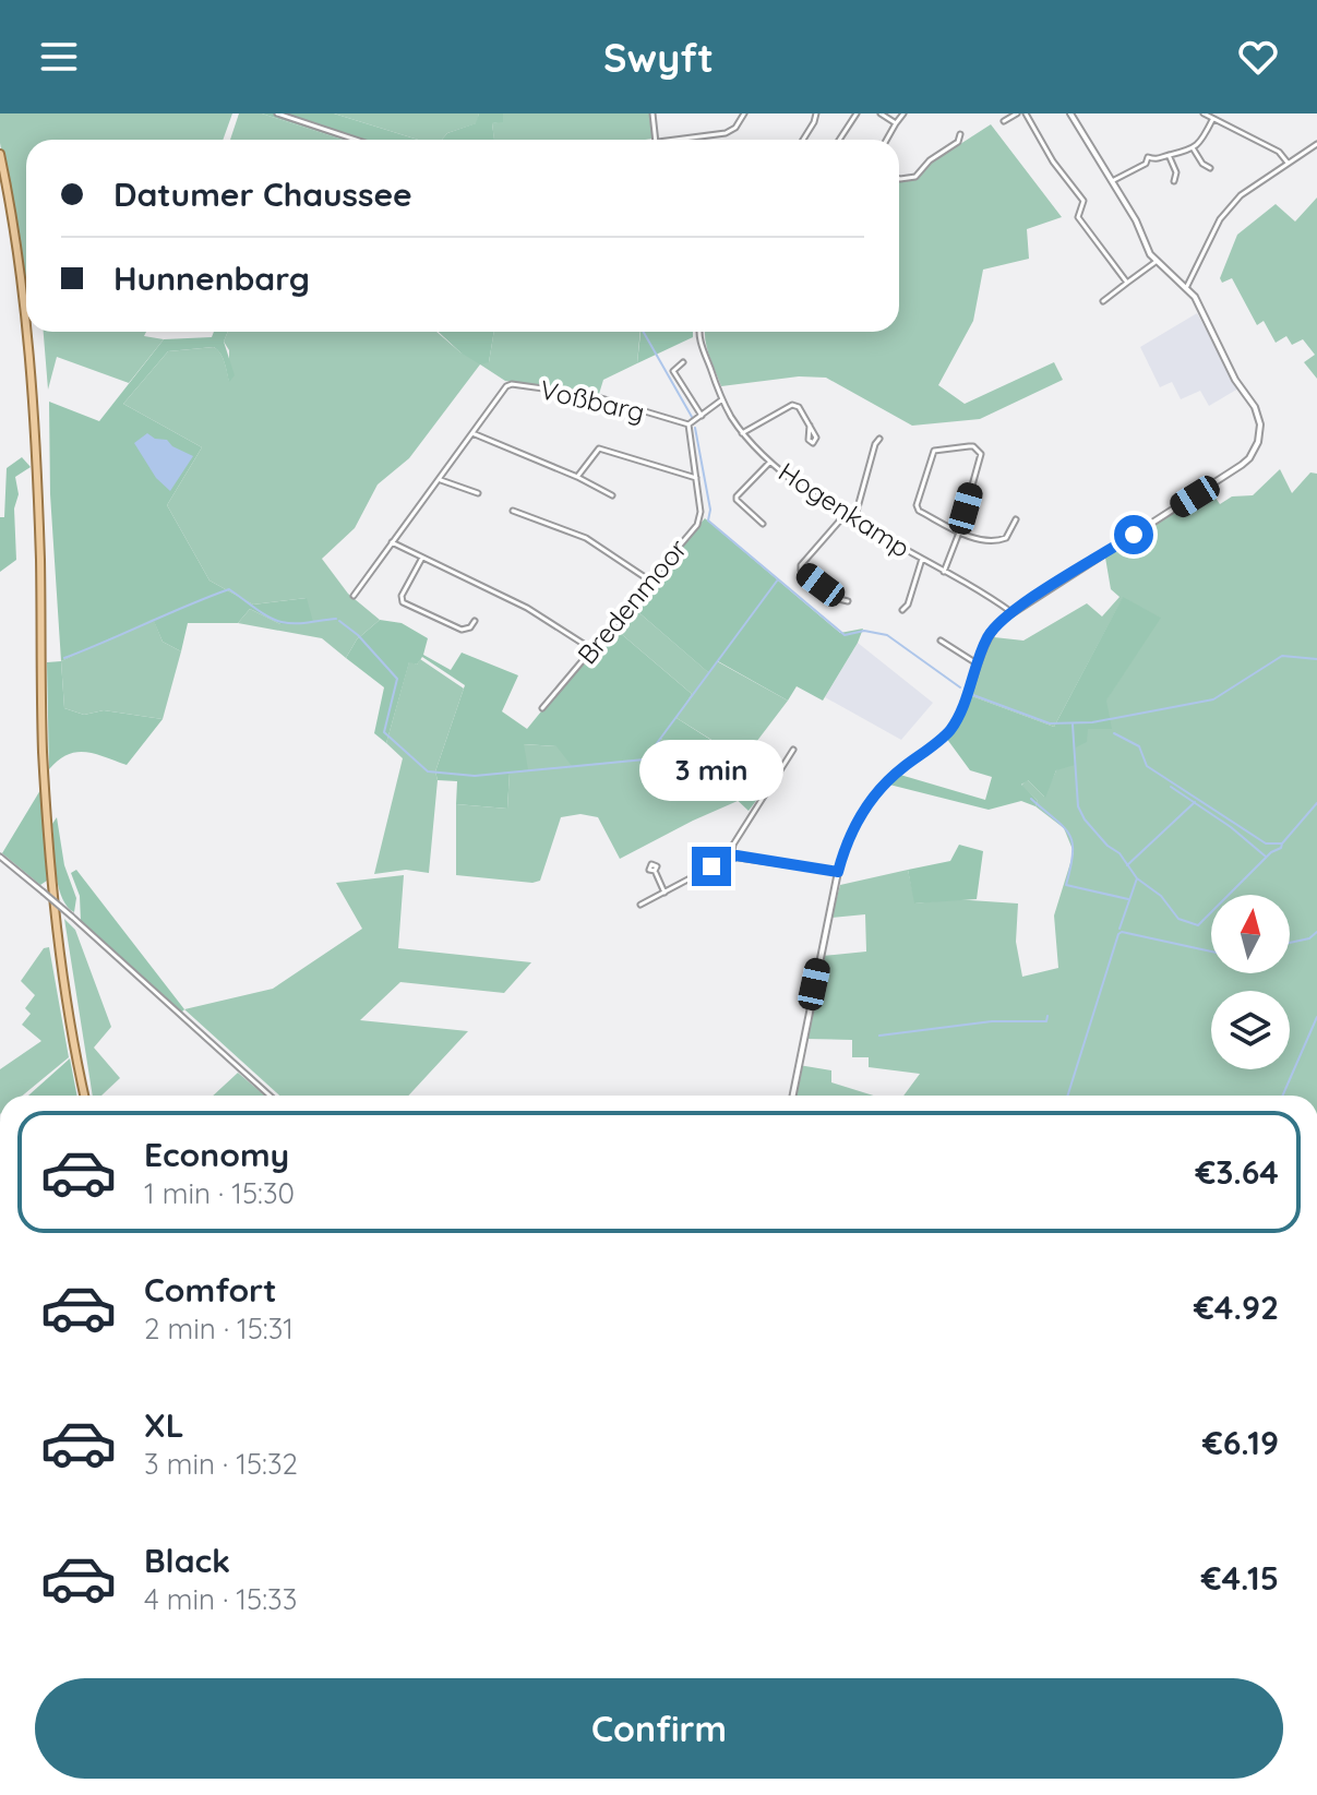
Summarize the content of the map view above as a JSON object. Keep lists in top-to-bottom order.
{
  "streets": {
    "street": ["Voßbarg", "Hogenkamp", "Bredenmoor"]
  },
  "crossings": [
    ["Voßbarg", "Bredenmoor"]
  ],
  "north": "top",
  "page": {
    "header": "Swyft",
    "banner": ["Datumer Chaussee", "Hunnenbarg"],
    "bubble": "3 min",
    "list": [
      {
        "name": "Economy",
        "note": "1 min · 15:30",
        "value": "€3.64"
      },
      {
        "name": "Comfort",
        "note": "2 min · 15:31",
        "value": "€4.92"
      },
      {
        "name": "XL",
        "note": "3 min · 15:32",
        "value": "€6.19"
      },
      {
        "name": "Black",
        "note": "4 min · 15:33",
        "value": "€4.15"
      }
    ],
    "buttons": "Confirm"
  }
}
